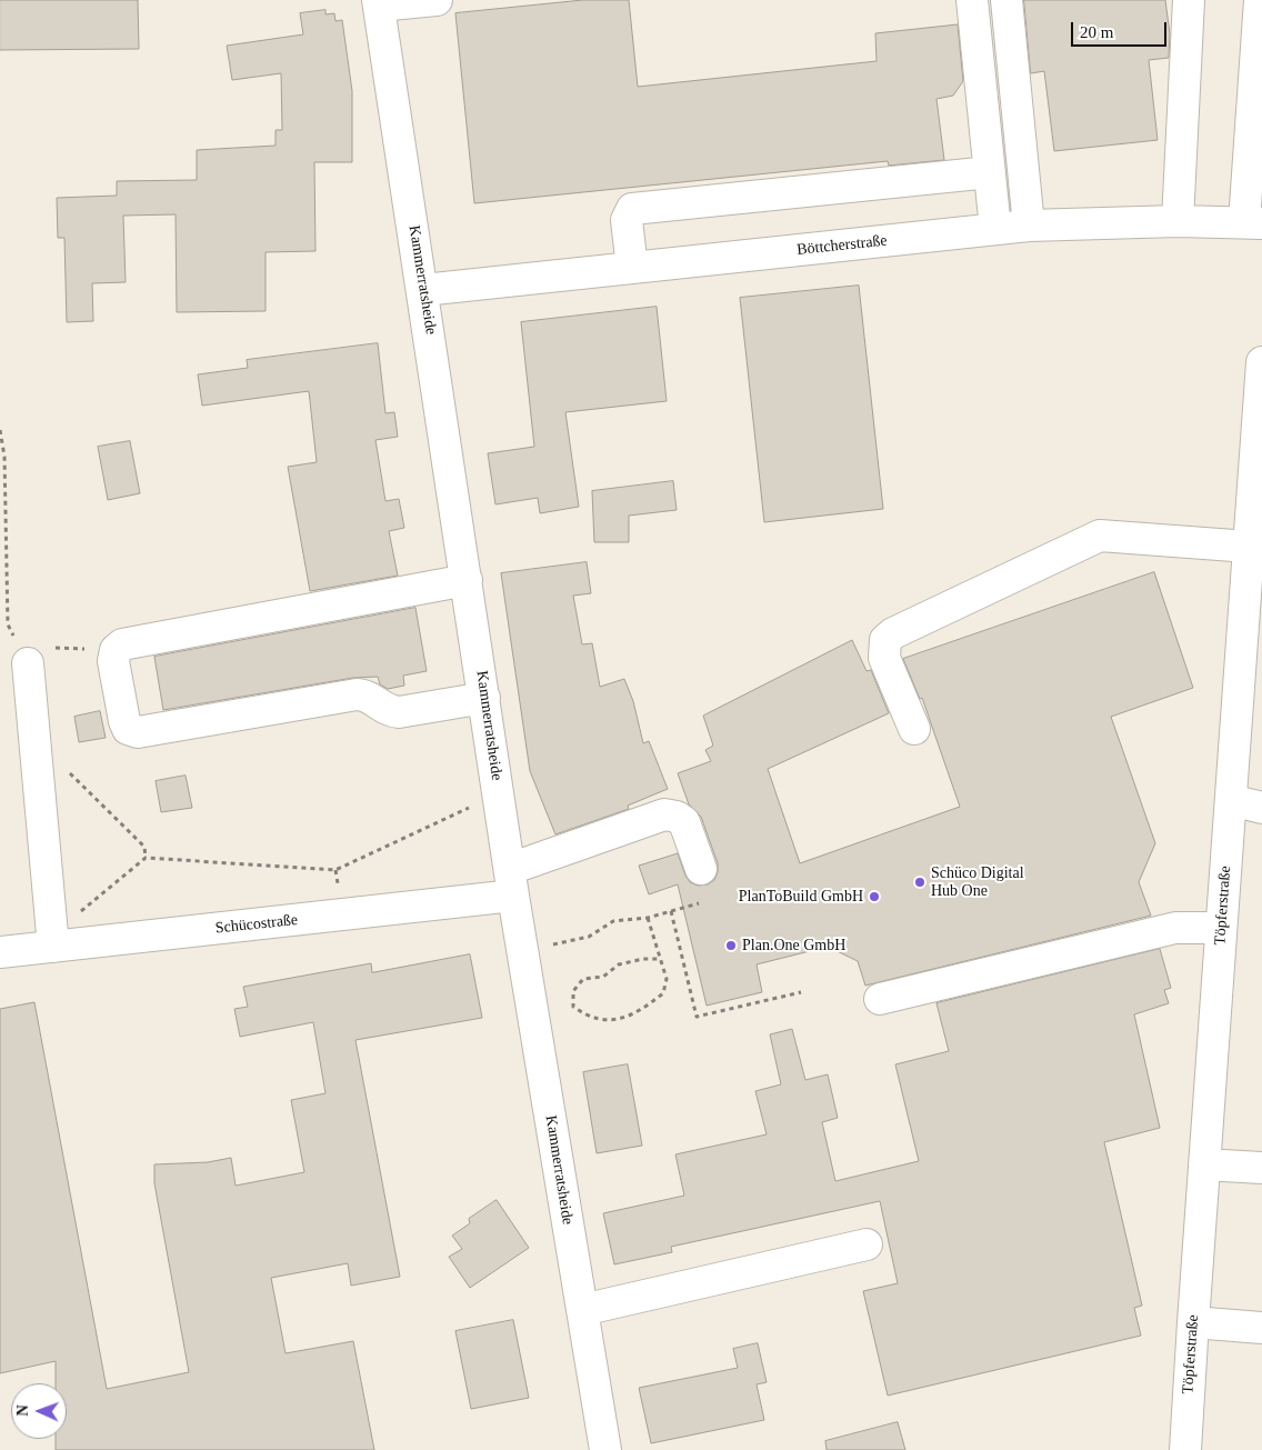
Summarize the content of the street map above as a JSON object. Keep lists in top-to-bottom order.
{
  "streets": {
    "street": [
      "Böttcherstraße",
      "Kammerratsheide",
      "Töpferstraße",
      "Schücostraße"
    ]
  },
  "crossings": [
    ["Böttcherstraße", "Kammerratsheide"],
    ["Kammerratsheide", "Schücostraße"]
  ],
  "places": ["Schüco Digital Hub One", "PlanToBuild GmbH", "Plan.One GmbH"],
  "scale_bar": "20 m",
  "north": "left"
}
